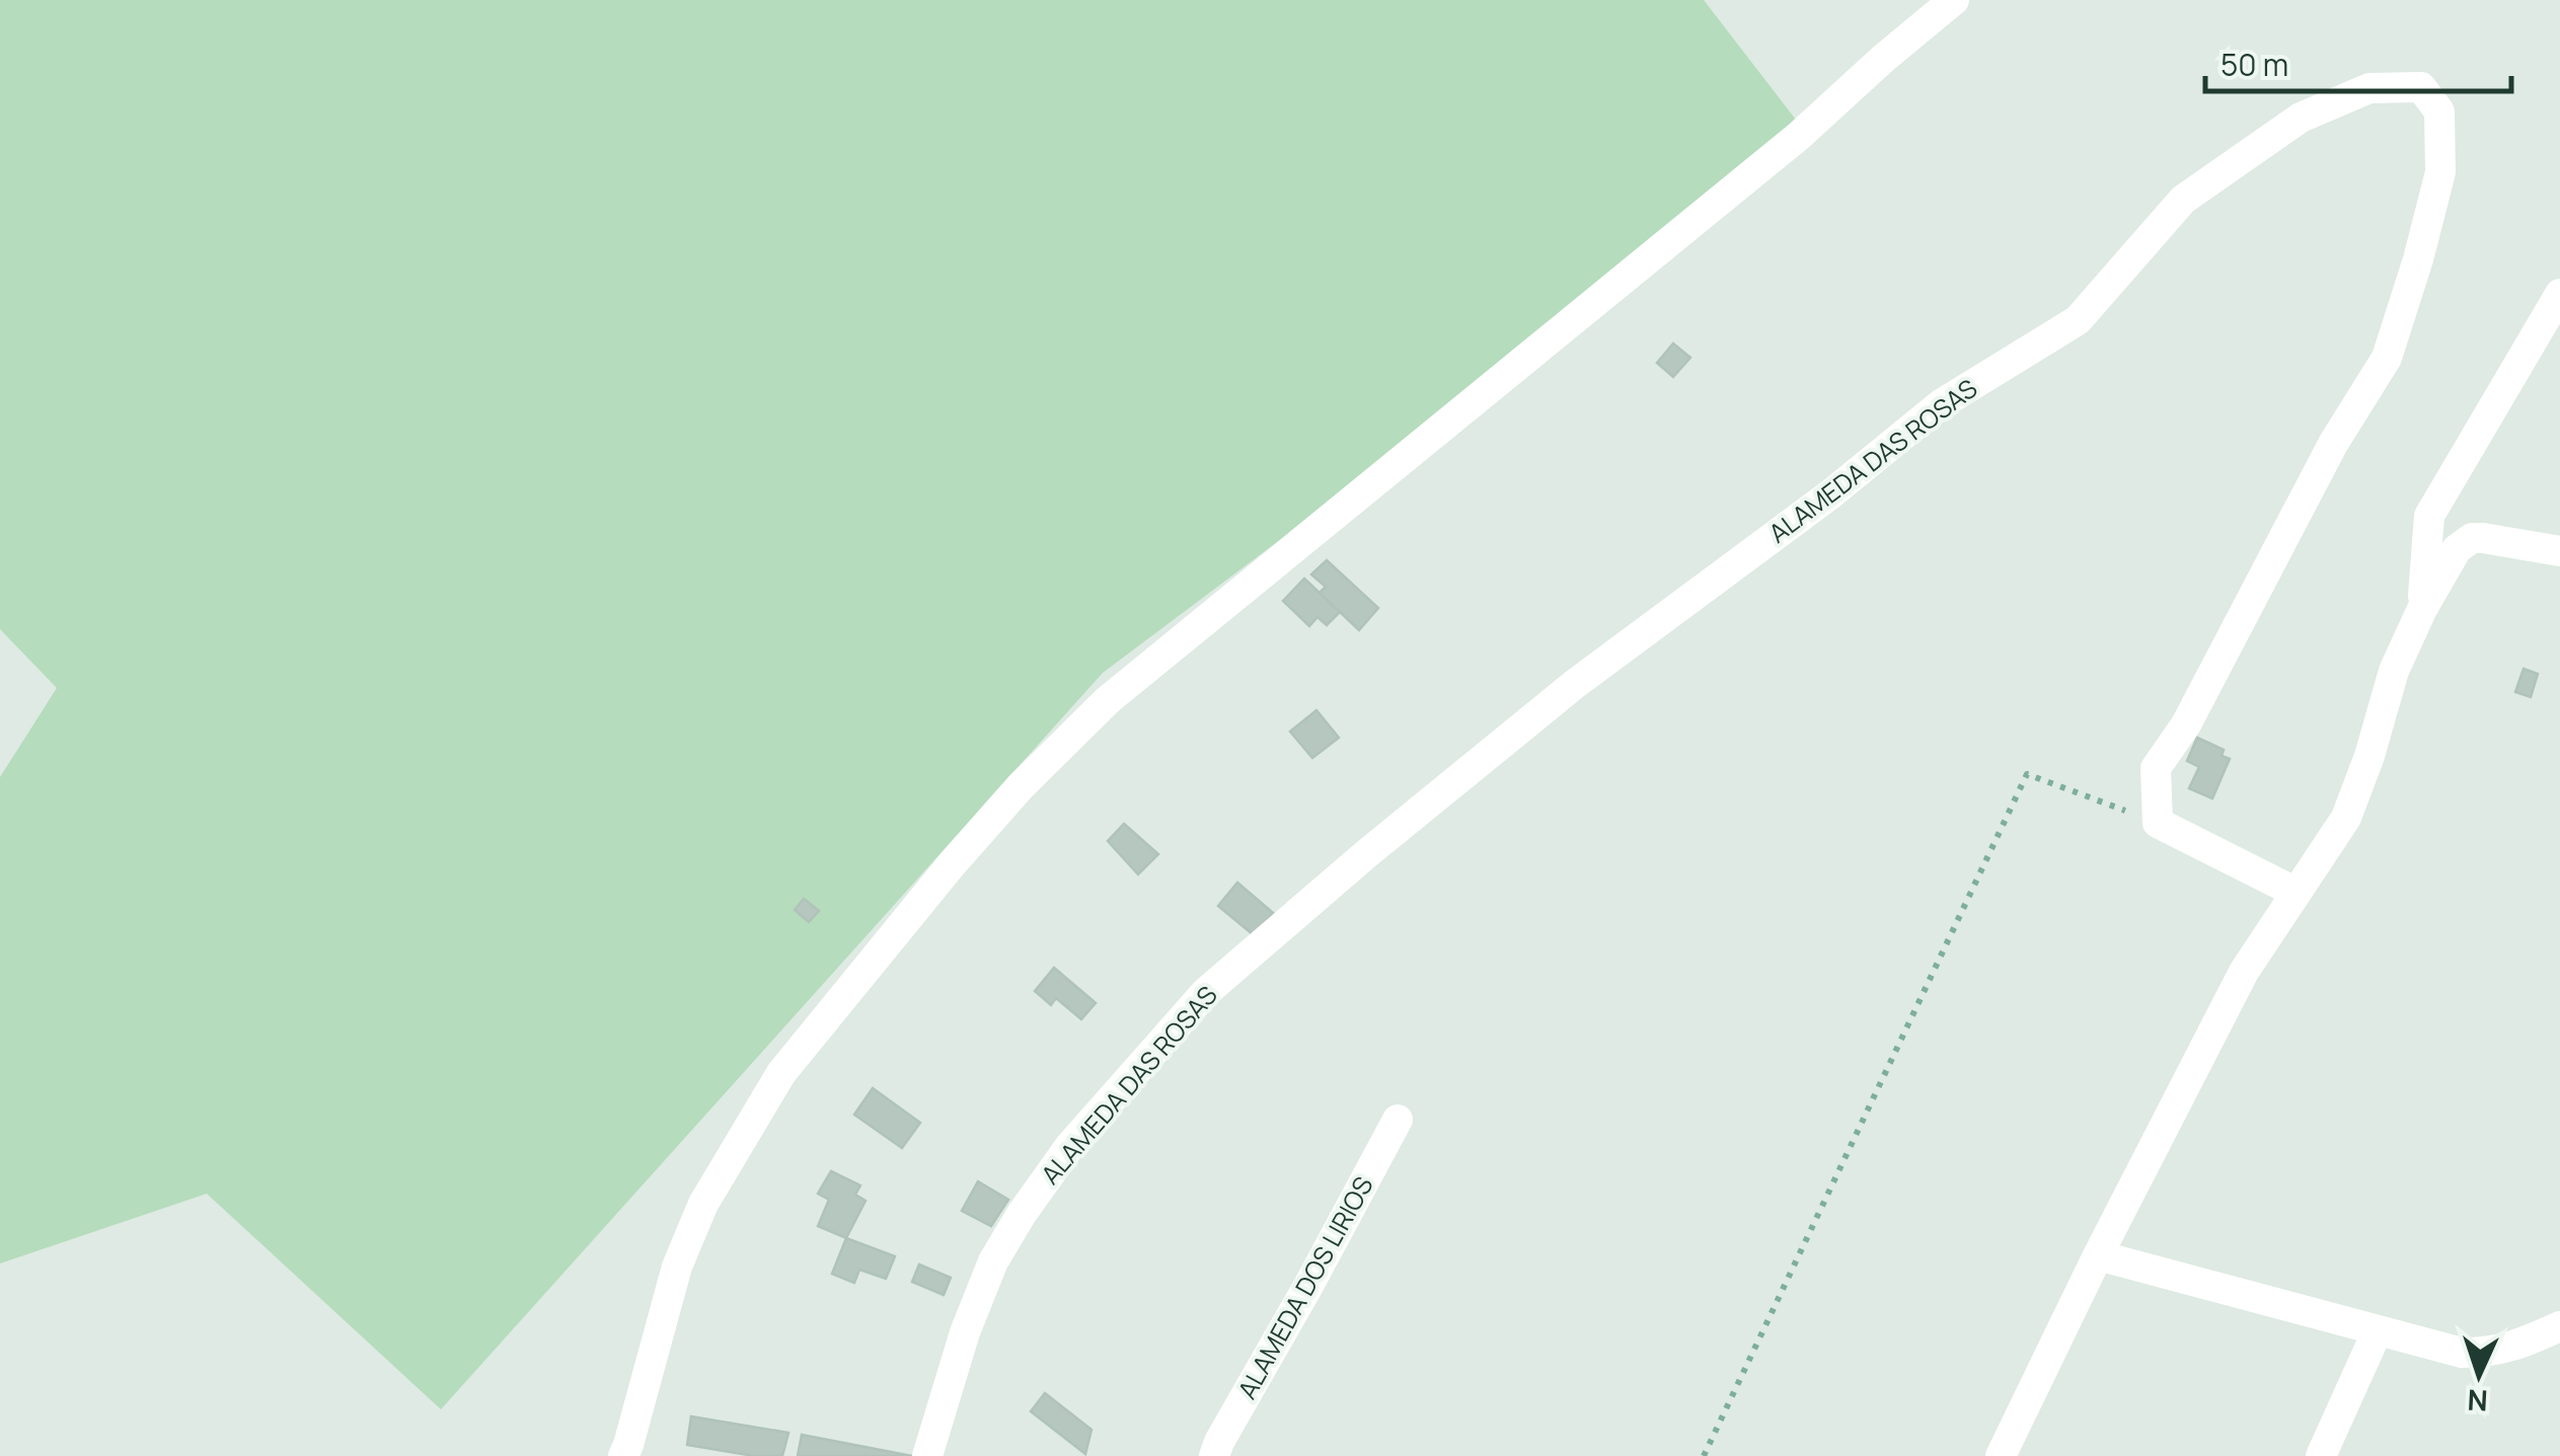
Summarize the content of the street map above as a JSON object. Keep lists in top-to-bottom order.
{
  "streets": {
    "street": ["ALAMEDA DAS ROSAS", "ALAMEDA DOS LIRIOS"]
  },
  "scale_bar": "50 m",
  "north": "bottom"
}
